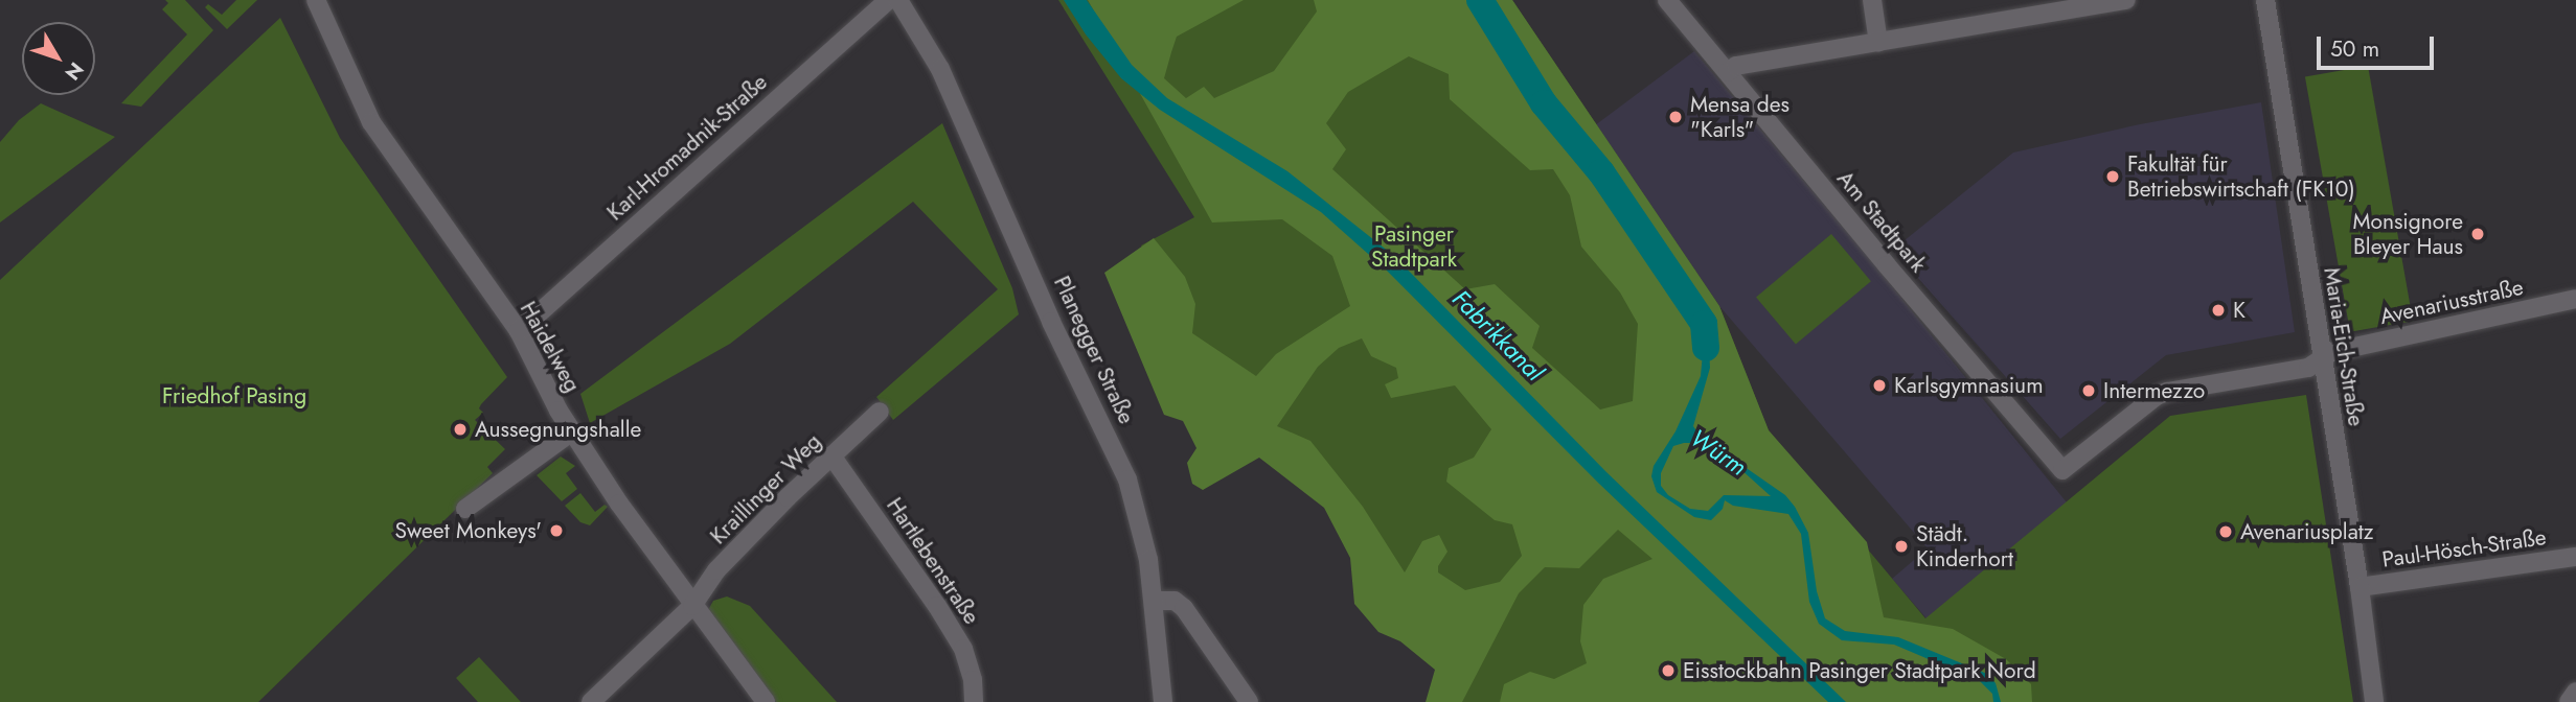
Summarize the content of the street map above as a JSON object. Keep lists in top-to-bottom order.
{
  "streets": {
    "street": [
      "Karl-Hromadnik-Straße",
      "Am Stadtpark",
      "Avenariusstraße",
      "Haidelweg",
      "Maria-Eich-Straße",
      "Planegger Straße",
      "Kraillinger Weg",
      "Paul-Hösch-Straße",
      "Hartlebenstraße"
    ]
  },
  "crossings": [
    ["Karl-Hromadnik-Straße", "Haidelweg"],
    ["Am Stadtpark", "Avenariusstraße"],
    ["Avenariusstraße", "Maria-Eich-Straße"],
    ["Haidelweg", "Kraillinger Weg"],
    ["Maria-Eich-Straße", "Paul-Hösch-Straße"],
    ["Kraillinger Weg", "Hartlebenstraße"]
  ],
  "water": ["Fabrikkanal", "Würm"],
  "parks": ["Pasinger Stadtpark", "Friedhof Pasing"],
  "places": [
    "Mensa des \"Karls\"",
    "Fakultät für Betriebswirtschaft (FK10)",
    "Monsignore Bleyer Haus",
    "K",
    "Karlsgymnasium",
    "Intermezzo",
    "Aussegnungshalle",
    "Sweet Monkeys'",
    "Avenariusplatz",
    "Städt. Kinderhort",
    "Eisstockbahn Pasinger Stadtpark Nord"
  ],
  "scale_bar": "50 m",
  "north": "bottom right"
}
